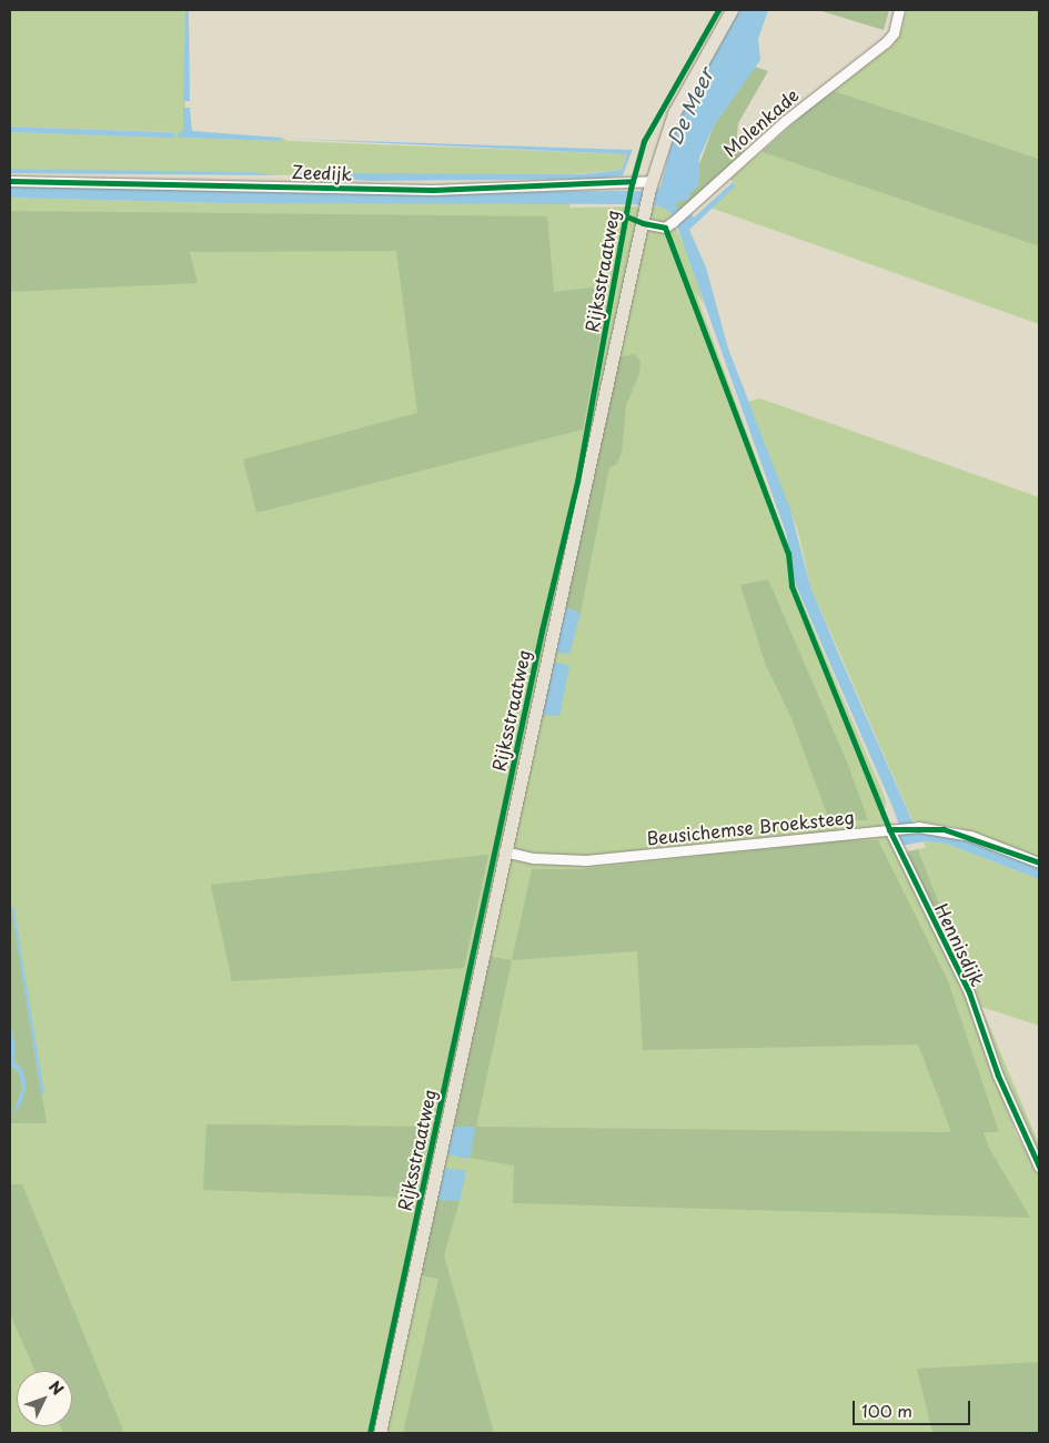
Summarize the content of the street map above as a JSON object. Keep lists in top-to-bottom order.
{
  "streets": {
    "main road": ["Rijksstraatweg"],
    "street": [
      "Molenkade",
      "Zeedijk",
      "Beusichemse Broeksteeg",
      "Hennisdijk"
    ]
  },
  "crossings": [
    ["Molenkade", "Rijksstraatweg"],
    ["Zeedijk", "Rijksstraatweg"],
    ["Rijksstraatweg", "Beusichemse Broeksteeg"],
    ["Beusichemse Broeksteeg", "Hennisdijk"]
  ],
  "water": ["De Meer"],
  "scale_bar": "100 m",
  "north": "top right"
}
